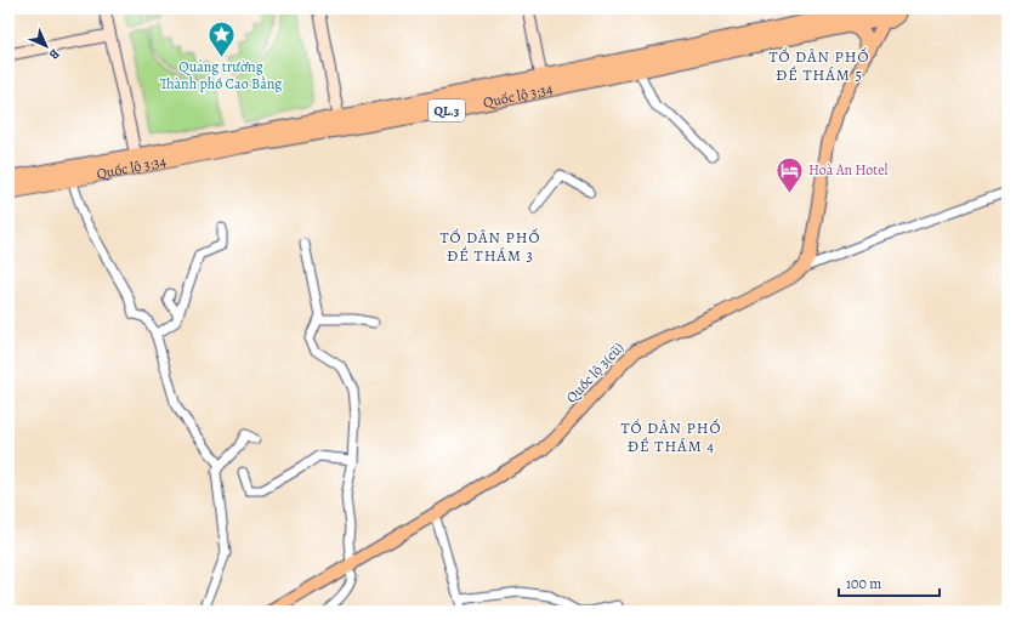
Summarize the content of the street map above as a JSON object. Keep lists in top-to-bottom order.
{
  "streets": {
    "highway": ["Quốc lộ 3;34", "QL.3"],
    "main road": ["Quốc lộ 3(cũ)"]
  },
  "districts": ["TỔ DÂN PHỐ ĐỀ THÁM 5", "TỔ DÂN PHỐ ĐỀ THÁM 3", "TỔ DÂN PHỐ ĐỀ THÁM 4"],
  "places": {
    "place": ["Quảng trường Thành phố Cao Bằng"],
    "hotel": ["Hoà An Hotel"]
  },
  "scale_bar": "100 m",
  "north": "bottom right"
}
